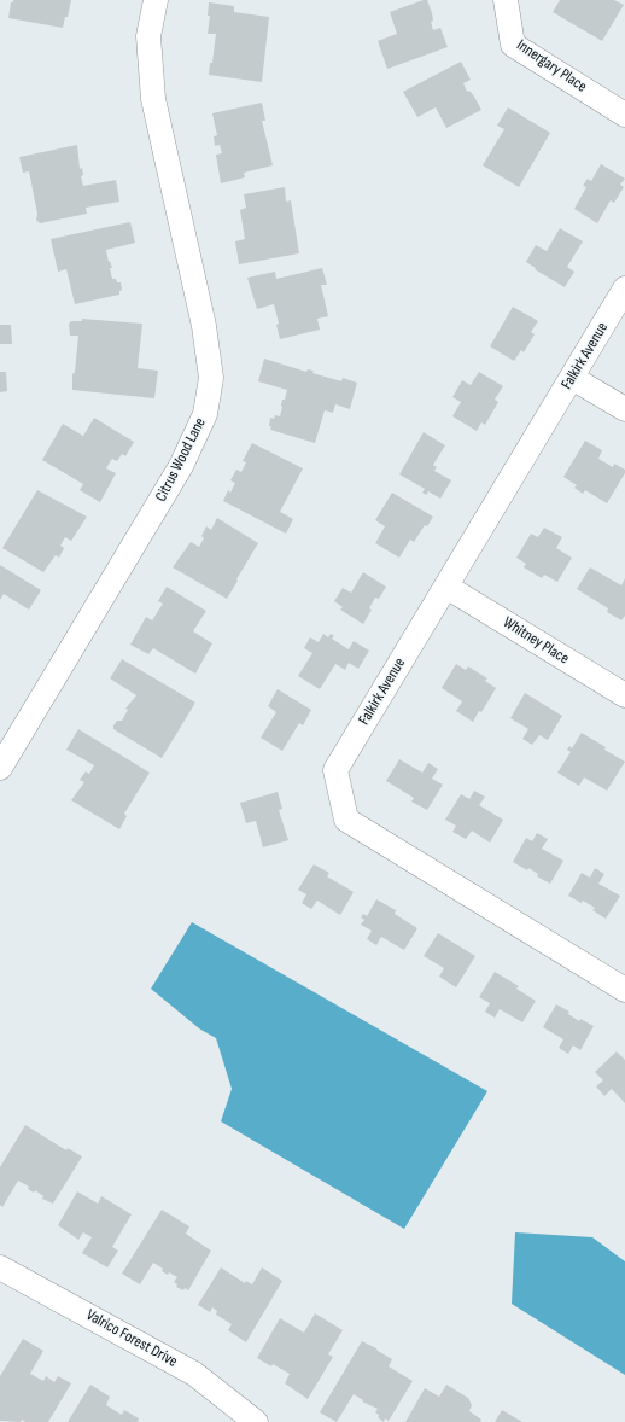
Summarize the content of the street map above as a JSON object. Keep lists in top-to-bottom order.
{
  "streets": {
    "street": [
      "Innergary Place",
      "Falkirk Avenue",
      "Citrus Wood Lane",
      "Whitney Place",
      "Valrico Forest Drive"
    ]
  },
  "crossings": [
    ["Falkirk Avenue", "Whitney Place"]
  ]
}
